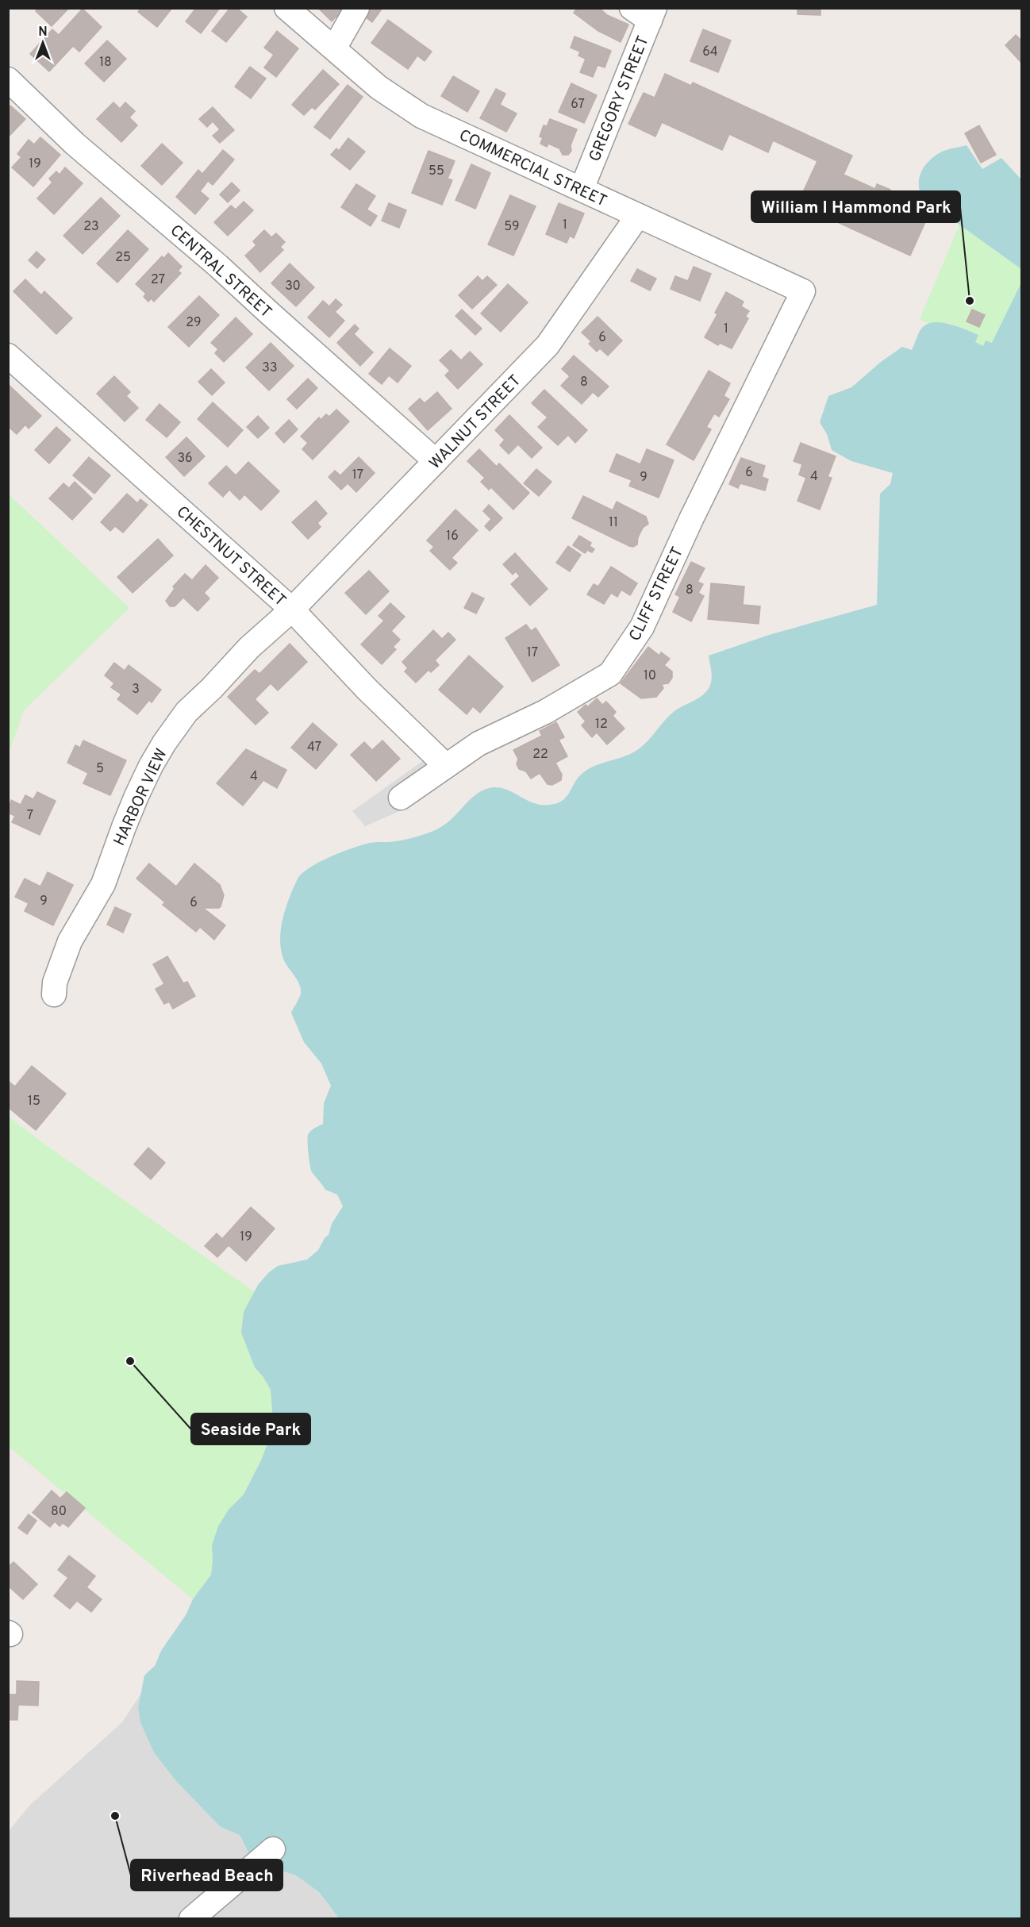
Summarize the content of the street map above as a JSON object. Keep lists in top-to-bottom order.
{
  "streets": {
    "street": [
      "GREGORY STREET",
      "COMMERCIAL STREET",
      "CENTRAL STREET",
      "WALNUT STREET",
      "CHESTNUT STREET",
      "CLIFF STREET",
      "HARBOR VIEW"
    ]
  },
  "crossings": [
    ["GREGORY STREET", "COMMERCIAL STREET"],
    ["COMMERCIAL STREET", "WALNUT STREET"],
    ["COMMERCIAL STREET", "CLIFF STREET"],
    ["CENTRAL STREET", "WALNUT STREET"],
    ["WALNUT STREET", "CHESTNUT STREET"],
    ["WALNUT STREET", "HARBOR VIEW"],
    ["CHESTNUT STREET", "CLIFF STREET"],
    ["CHESTNUT STREET", "HARBOR VIEW"]
  ],
  "places": ["William I Hammond Park", "Seaside Park", "Riverhead Beach"],
  "house_numbers": [
    "64",
    "18",
    "67",
    "19",
    "55",
    "1",
    "23",
    "59",
    "25",
    "27",
    "30",
    "29",
    "1",
    "6",
    "33",
    "8",
    "36",
    "6",
    "17",
    "4",
    "9",
    "11",
    "16",
    "8",
    "17",
    "10",
    "3",
    "12",
    "47",
    "22",
    "5",
    "4",
    "7",
    "9",
    "6",
    "15",
    "19",
    "80"
  ],
  "north": "top"
}
